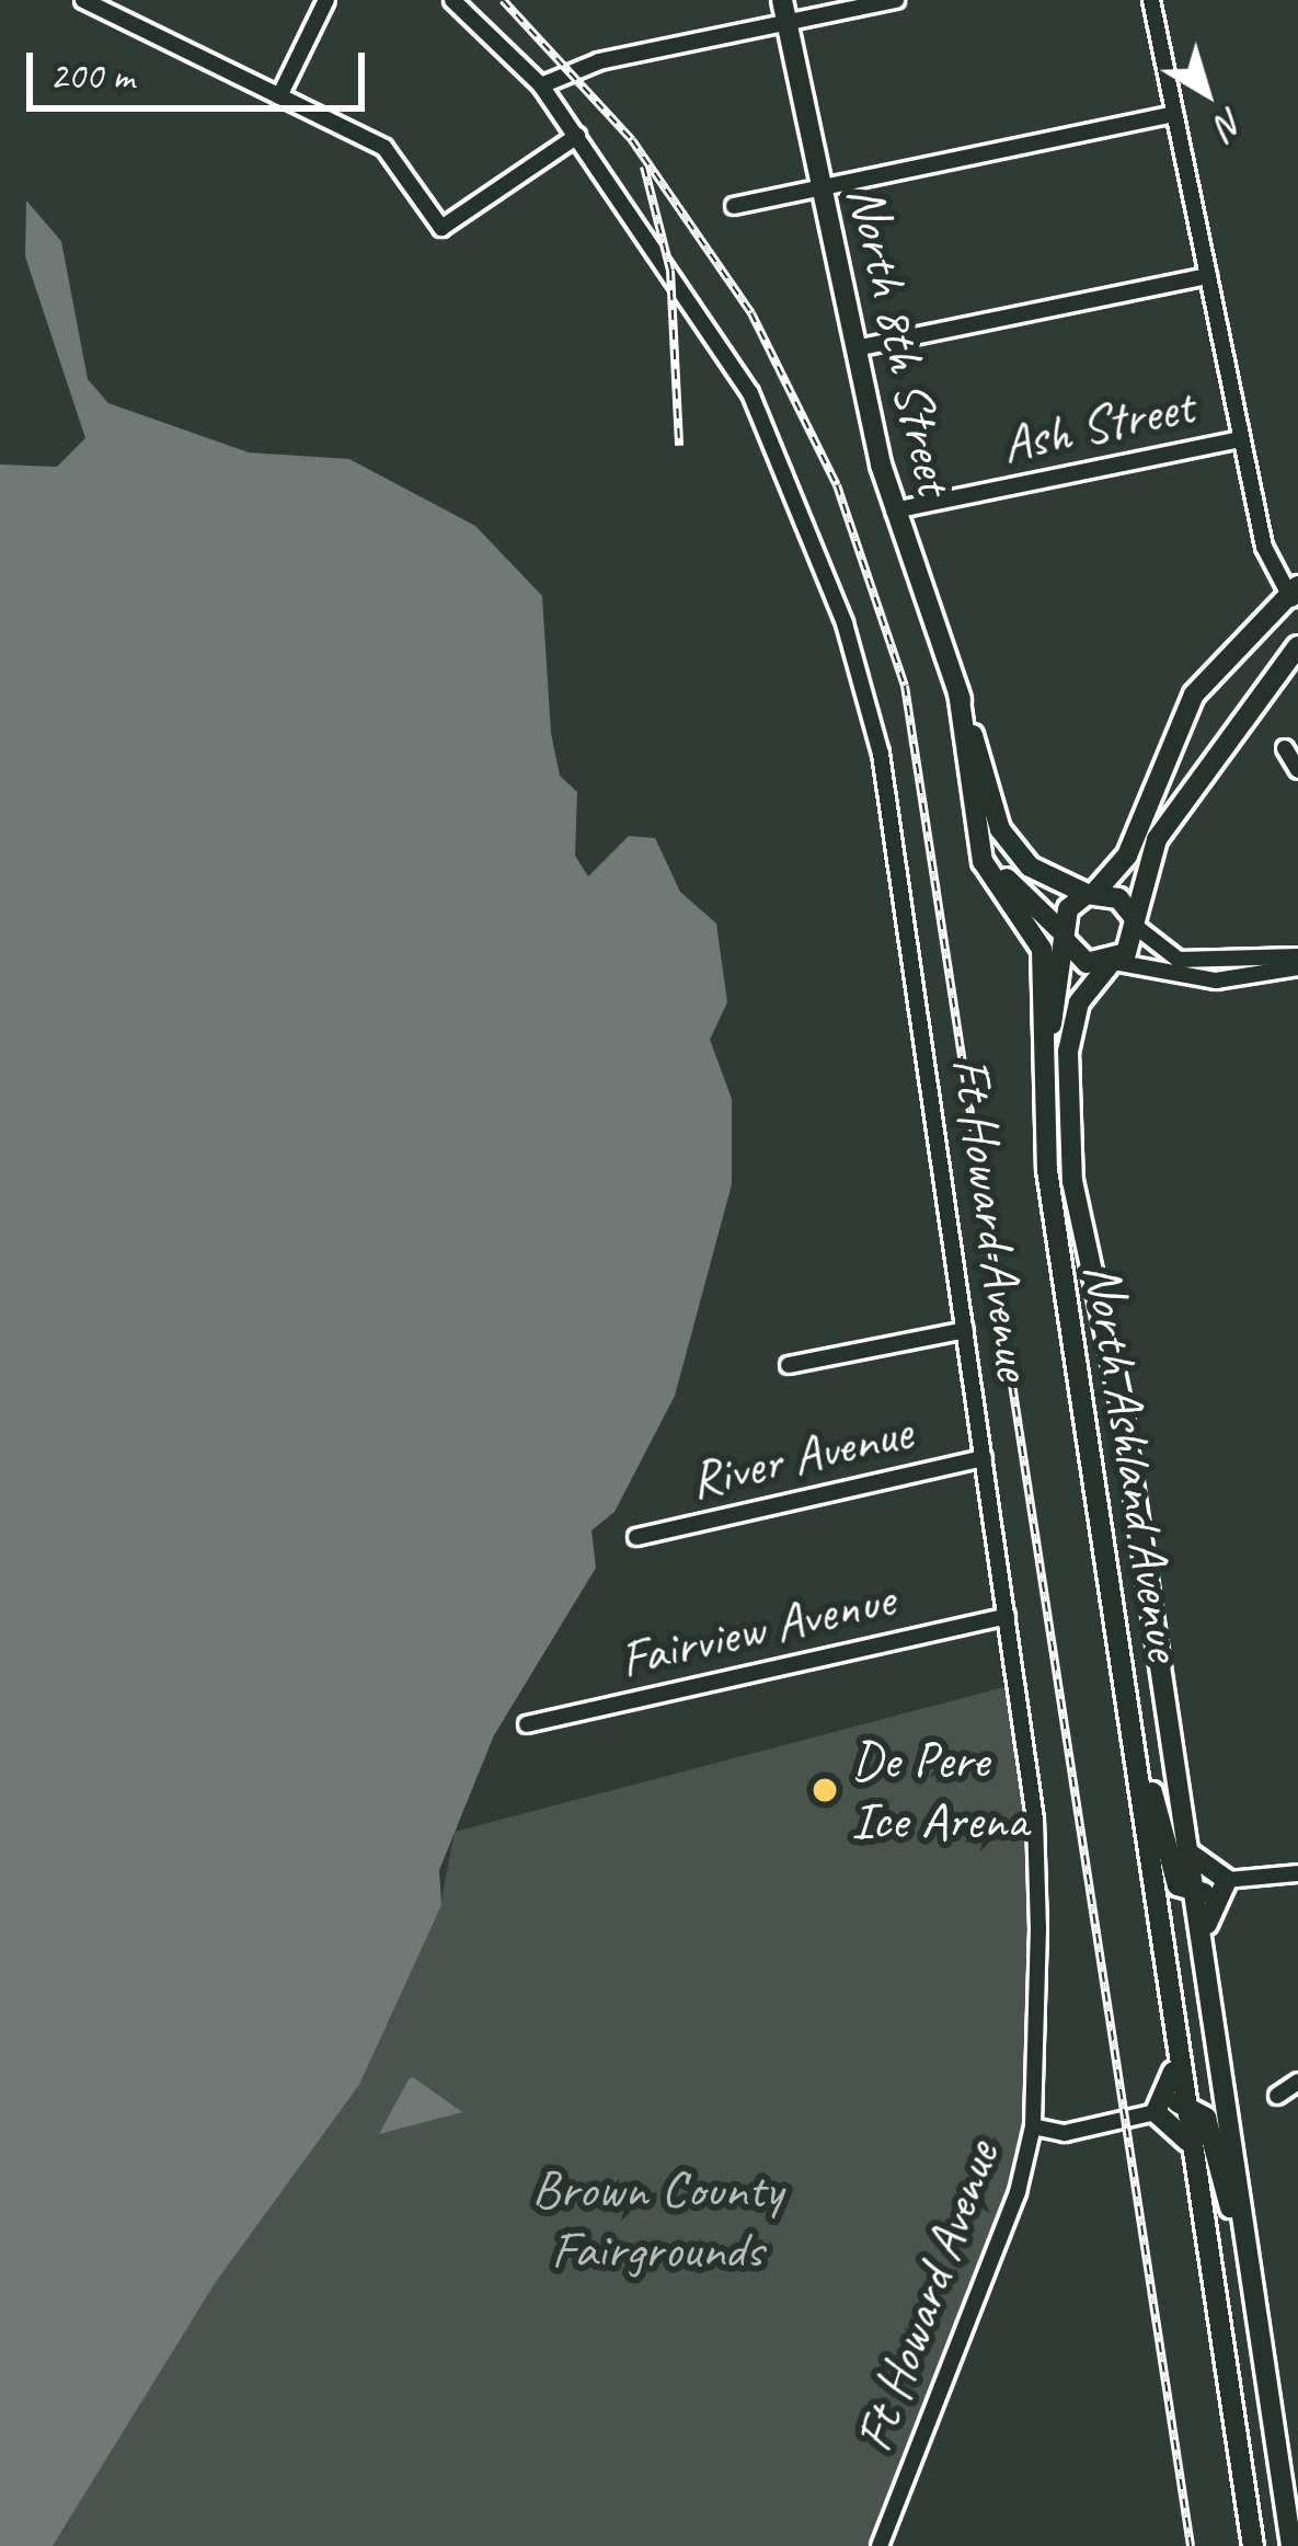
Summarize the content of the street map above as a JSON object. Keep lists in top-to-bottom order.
{
  "streets": {
    "main road": ["North 8th Street", "North Ashland Avenue"],
    "street": [
      "Ash Street",
      "Ft Howard Avenue",
      "River Avenue",
      "Fairview Avenue"
    ]
  },
  "crossings": [
    ["North 8th Street", "Ash Street"],
    ["North 8th Street", "North Ashland Avenue"],
    ["Ft Howard Avenue", "River Avenue"],
    ["Ft Howard Avenue", "Fairview Avenue"]
  ],
  "parks": ["Brown County Fairgrounds"],
  "places": ["De Pere Ice Arena"],
  "scale_bar": "200 m",
  "north": "bottom right"
}
